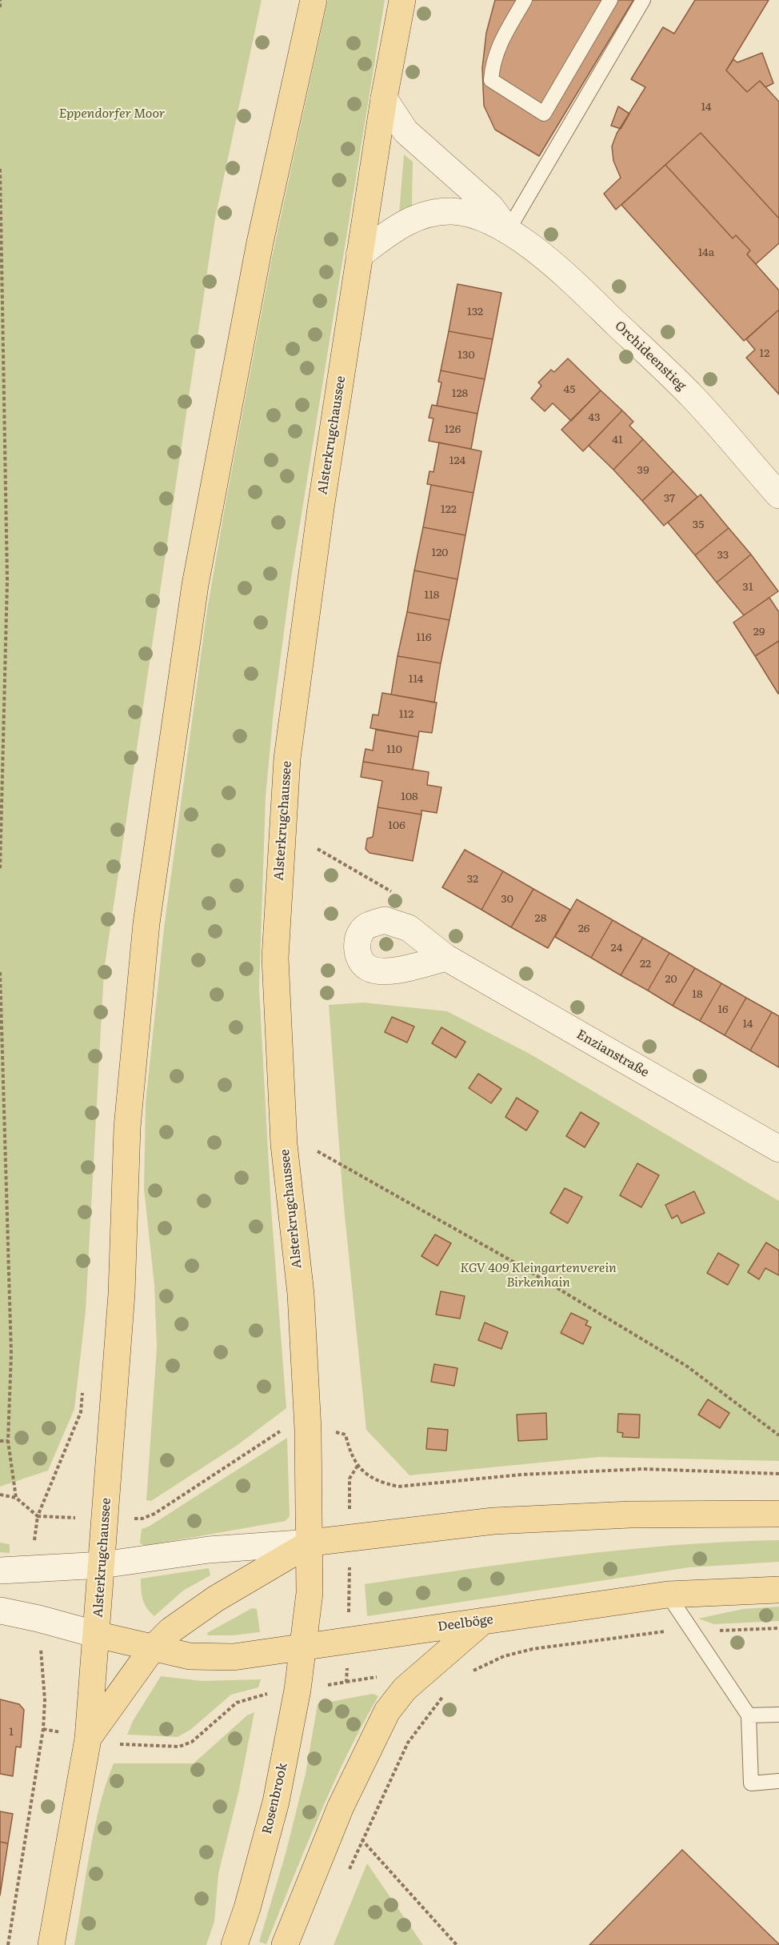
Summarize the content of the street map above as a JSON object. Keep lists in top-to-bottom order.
{
  "streets": {
    "main road": ["Alsterkrugchaussee", "Deelböge", "Rosenbrook"],
    "street": ["Orchideenstieg", "Enzianstraße"]
  },
  "crossings": [
    ["Orchideenstieg", "Alsterkrugchaussee"],
    ["Alsterkrugchaussee", "Deelböge"],
    ["Alsterkrugchaussee", "Rosenbrook"],
    ["Deelböge", "Rosenbrook"]
  ],
  "parks": ["Eppendorfer Moor", "KGV 409 Kleingartenverein Birkenhain"],
  "house_numbers": [
    "14",
    "14a",
    "132",
    "12",
    "130",
    "45",
    "128",
    "43",
    "126",
    "41",
    "124",
    "39",
    "37",
    "122",
    "35",
    "120",
    "33",
    "31",
    "118",
    "29",
    "116",
    "114",
    "112",
    "110",
    "108",
    "106",
    "32",
    "30",
    "28",
    "26",
    "24",
    "22",
    "20",
    "18",
    "16",
    "14",
    "1"
  ]
}
